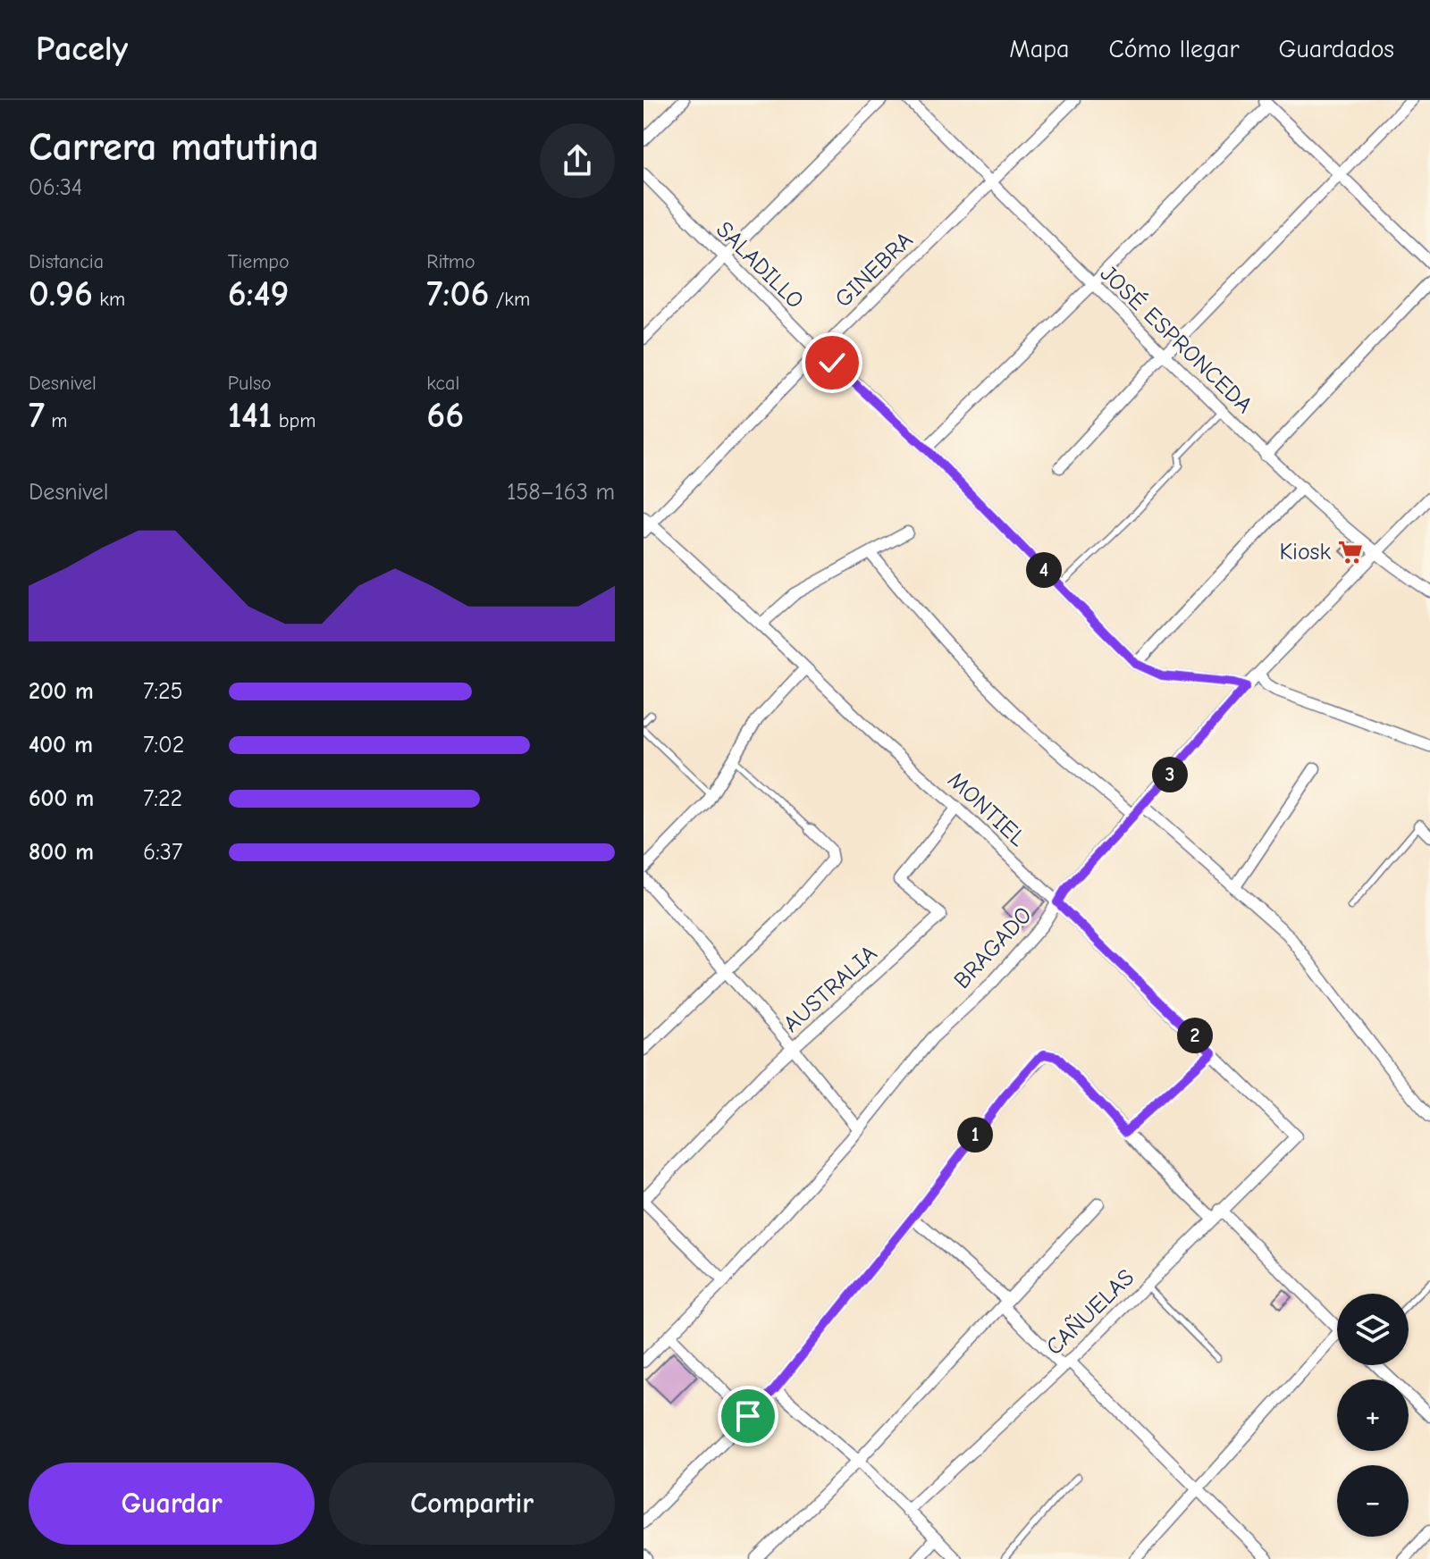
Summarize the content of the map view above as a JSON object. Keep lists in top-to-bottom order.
{
  "streets": {
    "street": [
      "SALADILLO",
      "GINEBRA",
      "JOSÉ ESPRONCEDA",
      "MONTIEL",
      "BRAGADO",
      "AUSTRALIA",
      "CAÑUELAS"
    ]
  },
  "crossings": [
    ["SALADILLO", "GINEBRA"],
    ["SALADILLO", "BRAGADO"],
    ["GINEBRA", "JOSÉ ESPRONCEDA"],
    ["GINEBRA", "MONTIEL"],
    ["JOSÉ ESPRONCEDA", "BRAGADO"],
    ["MONTIEL", "BRAGADO"],
    ["MONTIEL", "AUSTRALIA"],
    ["MONTIEL", "CAÑUELAS"]
  ],
  "places": {
    "supermarket": ["Kiosk"]
  },
  "page": {
    "header": "Pacely",
    "nav": ["Mapa", "Cómo llegar", "Guardados"],
    "heading": ["Carrera matutina", "06:34"],
    "stats": [
      ["Distancia", "0.96 km"],
      ["Tiempo", "6:49"],
      ["Ritmo", "7:06 /km"],
      ["Desnivel", "7 m"],
      ["Pulso", "141 bpm"],
      ["kcal", "66"]
    ],
    "chart": ["Desnivel", "158–163 m"],
    "pins": [
      "4",
      "3",
      "2",
      "1"
    ],
    "list": [
      {
        "name": "200 m",
        "note": "7:25"
      },
      {
        "name": "400 m",
        "note": "7:02"
      },
      {
        "name": "600 m",
        "note": "7:22"
      },
      {
        "name": "800 m",
        "note": "6:37"
      }
    ],
    "map_buttons": ["+", "−"],
    "buttons": ["Guardar", "Compartir"]
  }
}
